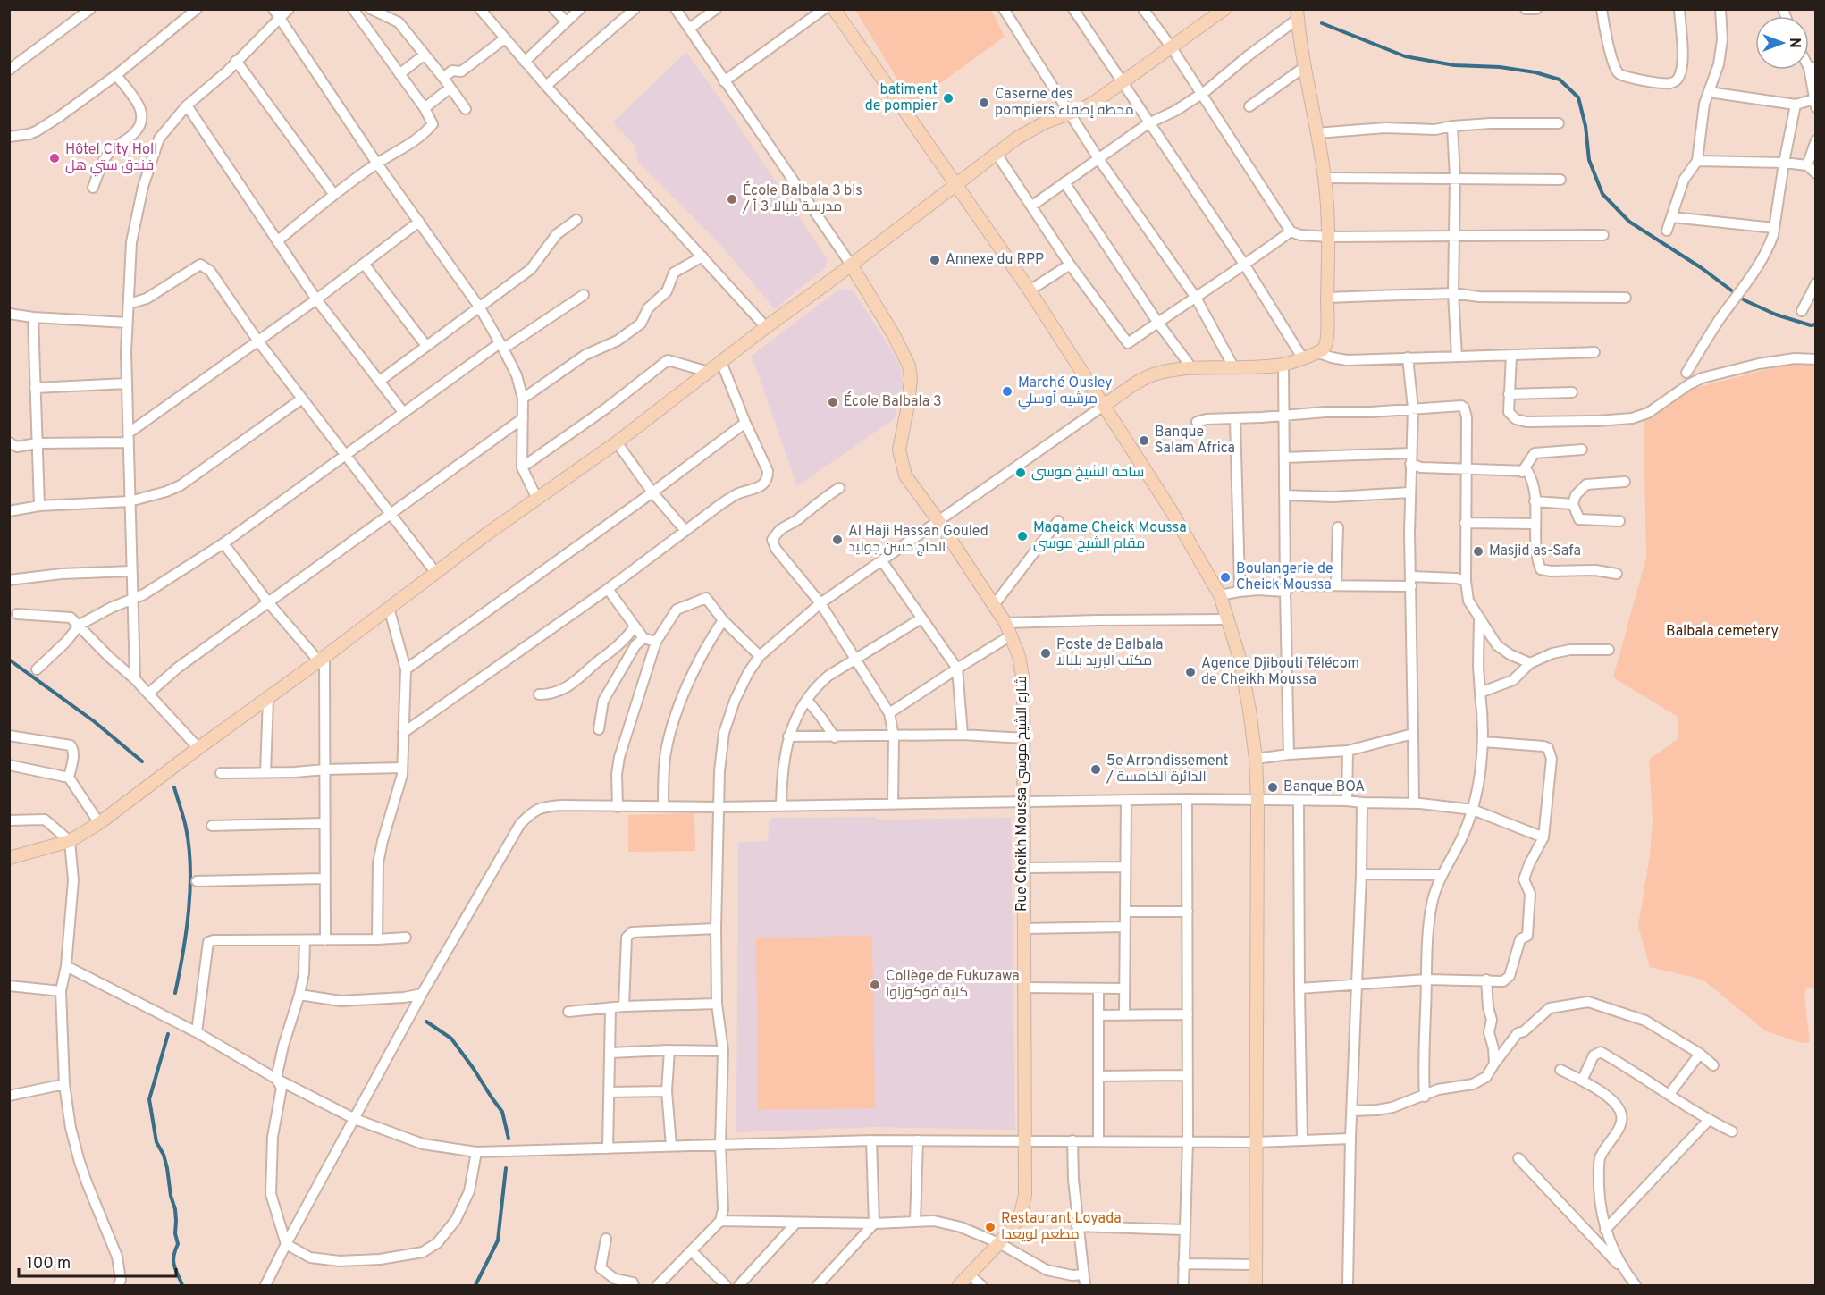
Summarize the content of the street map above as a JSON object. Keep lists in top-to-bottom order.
{
  "streets": {
    "street": ["Rue Cheikh Moussa شارع الشيخ موسى"]
  },
  "parks": ["Balbala cemetery"],
  "places": [
    "batiment de pompier",
    "Caserne des pompiers محطة إطفاء",
    "Hôtel City Holl فندق ستي هل",
    "École Balbala 3 bis / مدرسة بلبالا 3 أ",
    "Annexe du RPP",
    "Marché Ousley مرشيه أوسلي",
    "École Balbala 3",
    "Banque Salam Africa",
    "ساحة الشيخ موسى",
    "Maqame Cheick Moussa مقام الشيخ موسى",
    "Al Haji Hassan Gouled الحاج حسن جوليد",
    "Masjid as-Safa",
    "Boulangerie de Cheick Moussa",
    "Poste de Balbala مكتب البريد بلبالا",
    "Agence Djibouti Télécom de Cheikh Moussa",
    "5e Arrondissement / الدائرة الخامسة",
    "Banque BOA",
    "Collège de Fukuzawa كلية فوكوزاوا",
    "Restaurant Loyada مطعم لويعدا"
  ],
  "scale_bar": "100 m",
  "north": "right"
}
